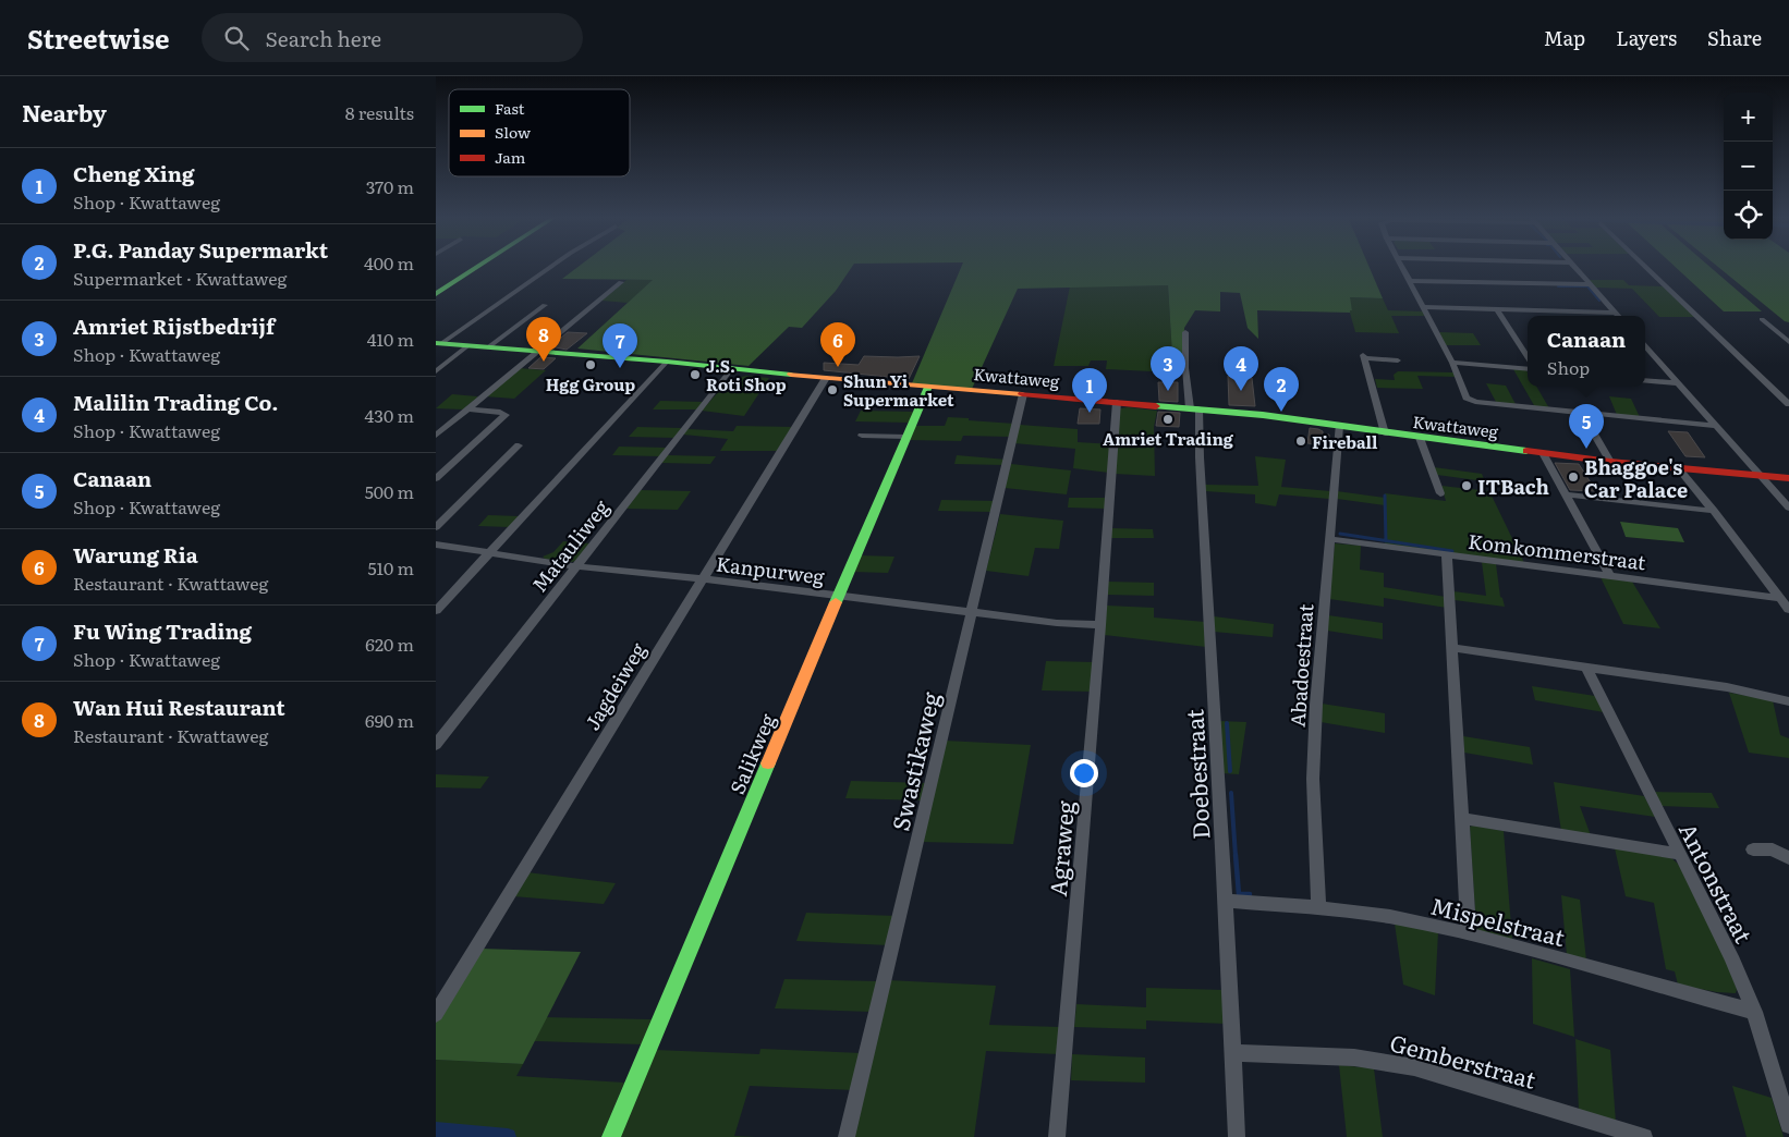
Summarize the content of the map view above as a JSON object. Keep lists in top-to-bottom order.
{
  "streets": {
    "main road": ["Kwattaweg", "Salikweg"],
    "street": [
      "Matauliweg",
      "Komkommerstraat",
      "Kanpurweg",
      "Abadoestraat",
      "Jagdeiweg",
      "Swastikaweg",
      "Doebestraat",
      "Agraweg",
      "Antonstraat",
      "Mispelstraat",
      "Gemberstraat"
    ]
  },
  "crossings": [
    ["Kwattaweg", "Matauliweg"],
    ["Kwattaweg", "Abadoestraat"],
    ["Kwattaweg", "Jagdeiweg"],
    ["Kwattaweg", "Salikweg"],
    ["Kwattaweg", "Swastikaweg"],
    ["Kwattaweg", "Doebestraat"],
    ["Kwattaweg", "Agraweg"],
    ["Matauliweg", "Kanpurweg"],
    ["Komkommerstraat", "Abadoestraat"],
    ["Kanpurweg", "Jagdeiweg"],
    ["Kanpurweg", "Salikweg"],
    ["Kanpurweg", "Swastikaweg"],
    ["Kanpurweg", "Agraweg"],
    ["Abadoestraat", "Mispelstraat"],
    ["Doebestraat", "Mispelstraat"],
    ["Doebestraat", "Gemberstraat"],
    ["Antonstraat", "Mispelstraat"]
  ],
  "places": [
    "Hgg Group",
    "J.S. Roti Shop",
    "Shun Yi Supermarket",
    "Amriet Trading",
    "Fireball",
    "Bhaggoe's Car Palace",
    "ITBach"
  ],
  "legend": ["Fast", "Slow", "Jam"],
  "page": {
    "header": "Streetwise",
    "search": "Search here",
    "nav": ["Map", "Layers", "Share"],
    "heading": ["Nearby", "8 results"],
    "map_buttons": ["+", "−"],
    "list": [
      {
        "mark": "1",
        "name": "Cheng Xing",
        "note": "Shop · Kwattaweg",
        "value": "370 m"
      },
      {
        "mark": "2",
        "name": "P.G. Panday Supermarkt",
        "note": "Supermarket · Kwattaweg",
        "value": "400 m"
      },
      {
        "mark": "3",
        "name": "Amriet Rijstbedrijf",
        "note": "Shop · Kwattaweg",
        "value": "410 m"
      },
      {
        "mark": "4",
        "name": "Malilin Trading Co.",
        "note": "Shop · Kwattaweg",
        "value": "430 m"
      },
      {
        "mark": "5",
        "name": "Canaan",
        "note": "Shop · Kwattaweg",
        "value": "500 m"
      },
      {
        "mark": "6",
        "name": "Warung Ria",
        "note": "Restaurant · Kwattaweg",
        "value": "510 m"
      },
      {
        "mark": "7",
        "name": "Fu Wing Trading",
        "note": "Shop · Kwattaweg",
        "value": "620 m"
      },
      {
        "mark": "8",
        "name": "Wan Hui Restaurant",
        "note": "Restaurant · Kwattaweg",
        "value": "690 m"
      }
    ],
    "popup": ["Canaan", "Shop"],
    "pins": [
      "8",
      "6",
      "7",
      "3",
      "4",
      "2",
      "1",
      "5"
    ]
  }
}
